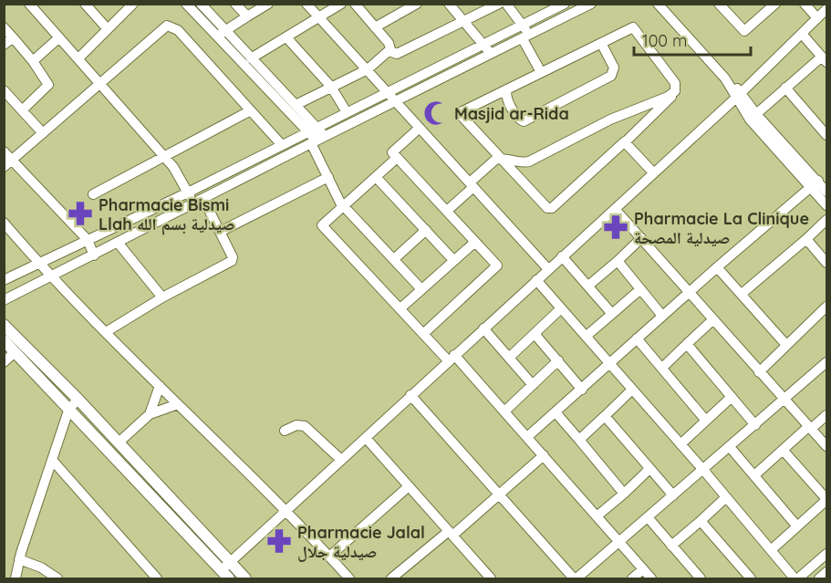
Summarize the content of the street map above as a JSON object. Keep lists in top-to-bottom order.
{
  "places": {
    "mosque": ["Masjid ar-Rida"],
    "pharmacy": ["Pharmacie Bismi Llah صيدلية بسم الله", "Pharmacie La Clinique صيدلية المصحة", "Pharmacie Jalal صيدلية جلال"]
  },
  "scale_bar": "100 m"
}
